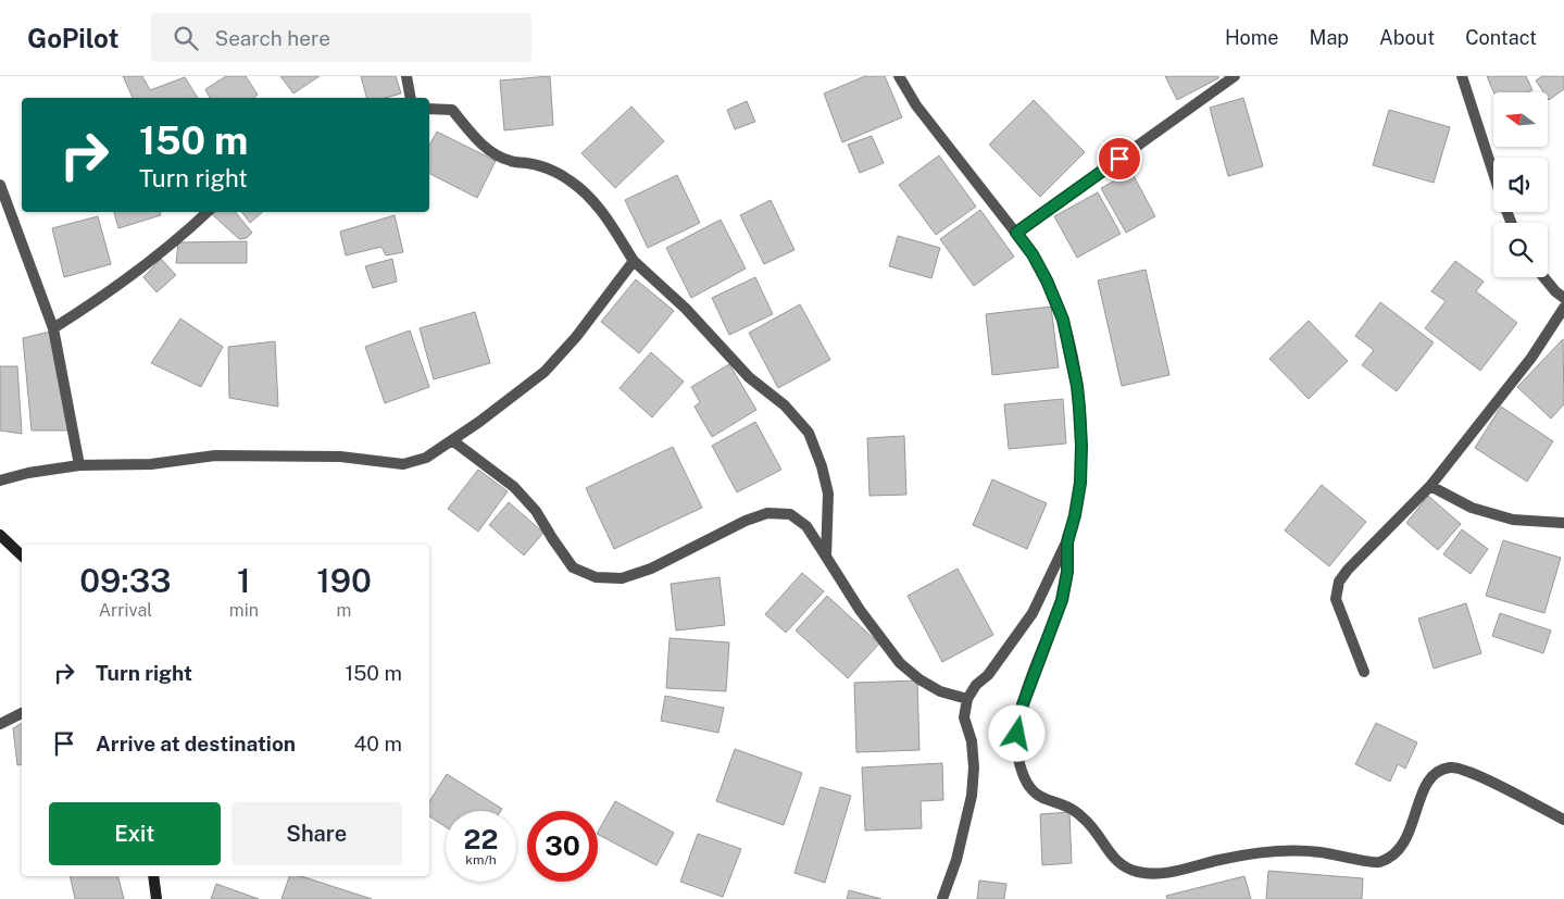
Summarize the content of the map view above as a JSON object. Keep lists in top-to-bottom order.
{
  "north": "left",
  "page": {
    "header": "GoPilot",
    "search": "Search here",
    "nav": [
      "Home",
      "Map",
      "About",
      "Contact"
    ],
    "turn": ["150 m", "Turn right"],
    "eta": [
      "09:33",
      "Arrival",
      "1",
      "min",
      "190",
      "m"
    ],
    "list": [
      {
        "name": "Turn right",
        "value": "150 m"
      },
      {
        "name": "Arrive at destination",
        "value": "40 m"
      }
    ],
    "buttons": ["Exit", "Share"],
    "speed": "22 km/h",
    "limit": "30"
  }
}
